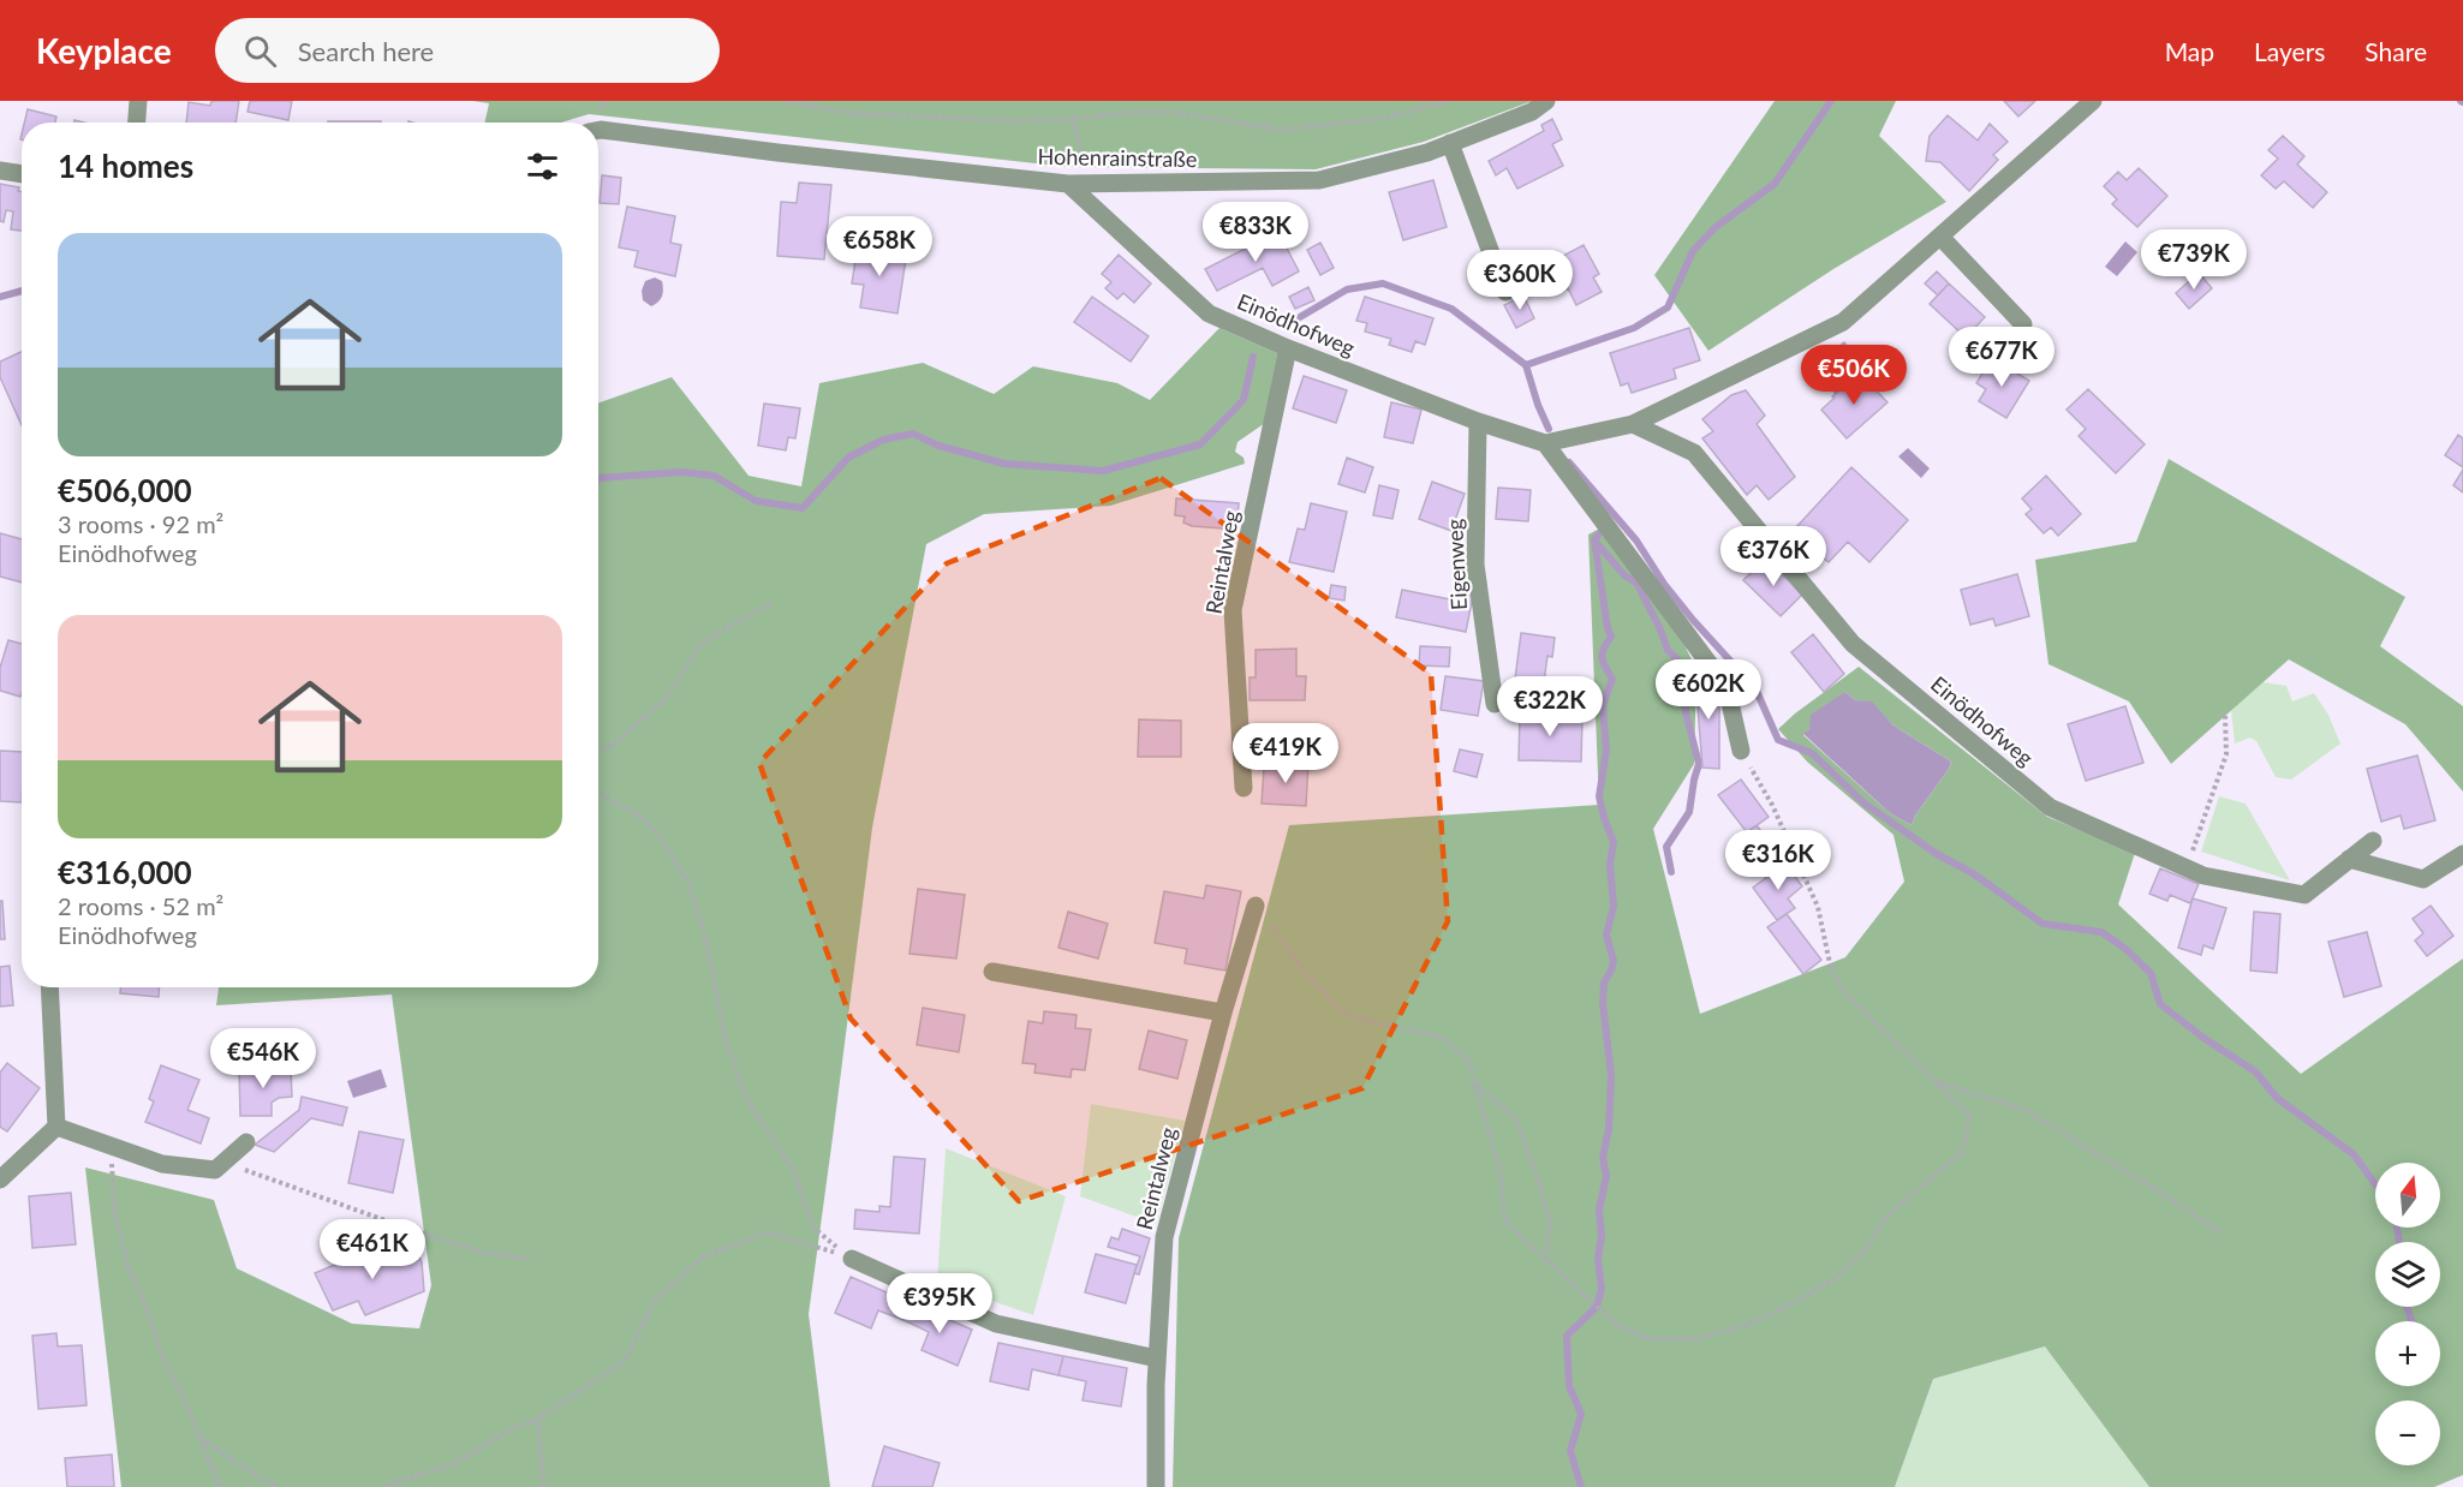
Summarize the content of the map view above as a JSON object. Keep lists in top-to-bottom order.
{
  "streets": {
    "street": [
      "Hohenrainstraße",
      "Einödhofweg",
      "Reintalweg",
      "Eigenweg"
    ]
  },
  "crossings": [
    ["Hohenrainstraße", "Einödhofweg"],
    ["Einödhofweg", "Reintalweg"],
    ["Einödhofweg", "Eigenweg"]
  ],
  "north": "top",
  "page": {
    "header": "Keyplace",
    "search": "Search here",
    "nav": ["Map", "Layers", "Share"],
    "heading": "14 homes",
    "price": [
      "€833K",
      "€658K",
      "€739K",
      "€360K",
      "€677K",
      "€506K",
      "€376K",
      "€602K",
      "€322K",
      "€419K",
      "€316K",
      "€546K",
      "€461K",
      "€395K"
    ],
    "list": [
      {
        "name": "€506,000",
        "note": "3 rooms · 92 m² · Einödhofweg"
      },
      {
        "name": "€316,000",
        "note": "2 rooms · 52 m² · Einödhofweg"
      }
    ],
    "map_buttons": ["+", "−"]
  }
}
